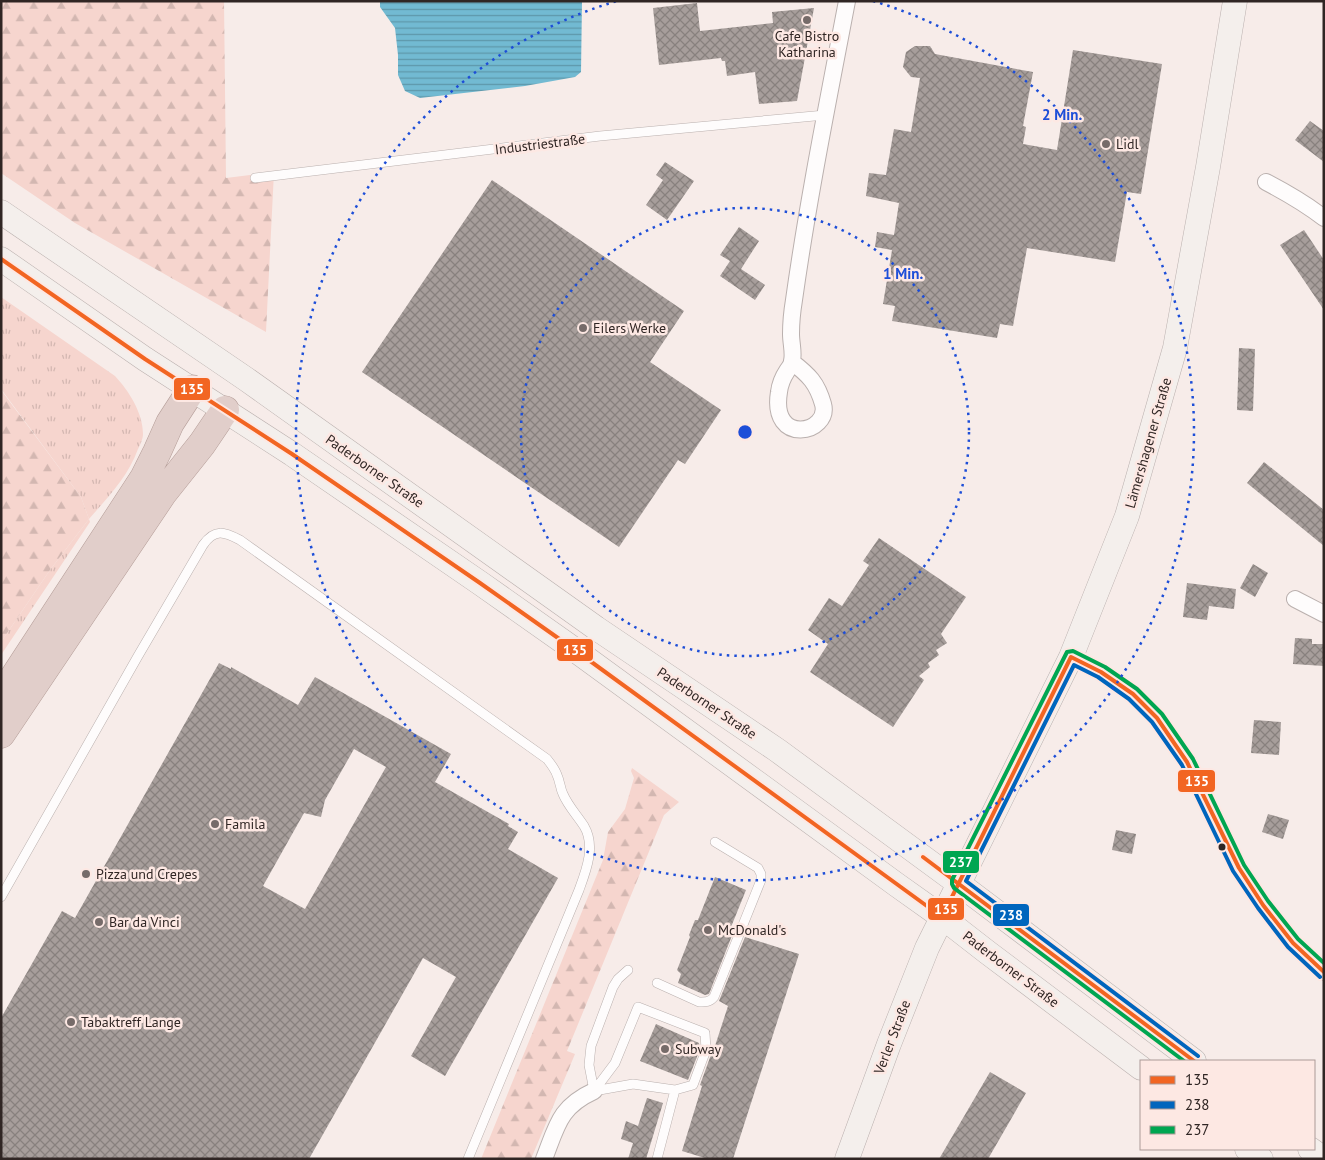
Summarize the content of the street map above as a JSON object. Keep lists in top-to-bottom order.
{
  "streets": {
    "main road": ["Lämershagener Straße", "Paderborner Straße", "Verler Straße"],
    "lane": ["Industriestraße"]
  },
  "crossings": [
    ["Lämershagener Straße", "Paderborner Straße"],
    ["Lämershagener Straße", "Verler Straße"],
    ["Paderborner Straße", "Verler Straße"]
  ],
  "places": [
    "Cafe Bistro Katharina",
    "Lidl",
    "Eilers Werke",
    "Famila",
    "Pizza und Crepes",
    "Bar da Vinci",
    "McDonald's",
    "Tabaktreff Lange",
    "Subway"
  ],
  "lines": ["transit line 135", "transit line 237", "transit line 238"],
  "legend": ["135", "238", "237"],
  "rings": ["2 Min.", "1 Min."]
}
